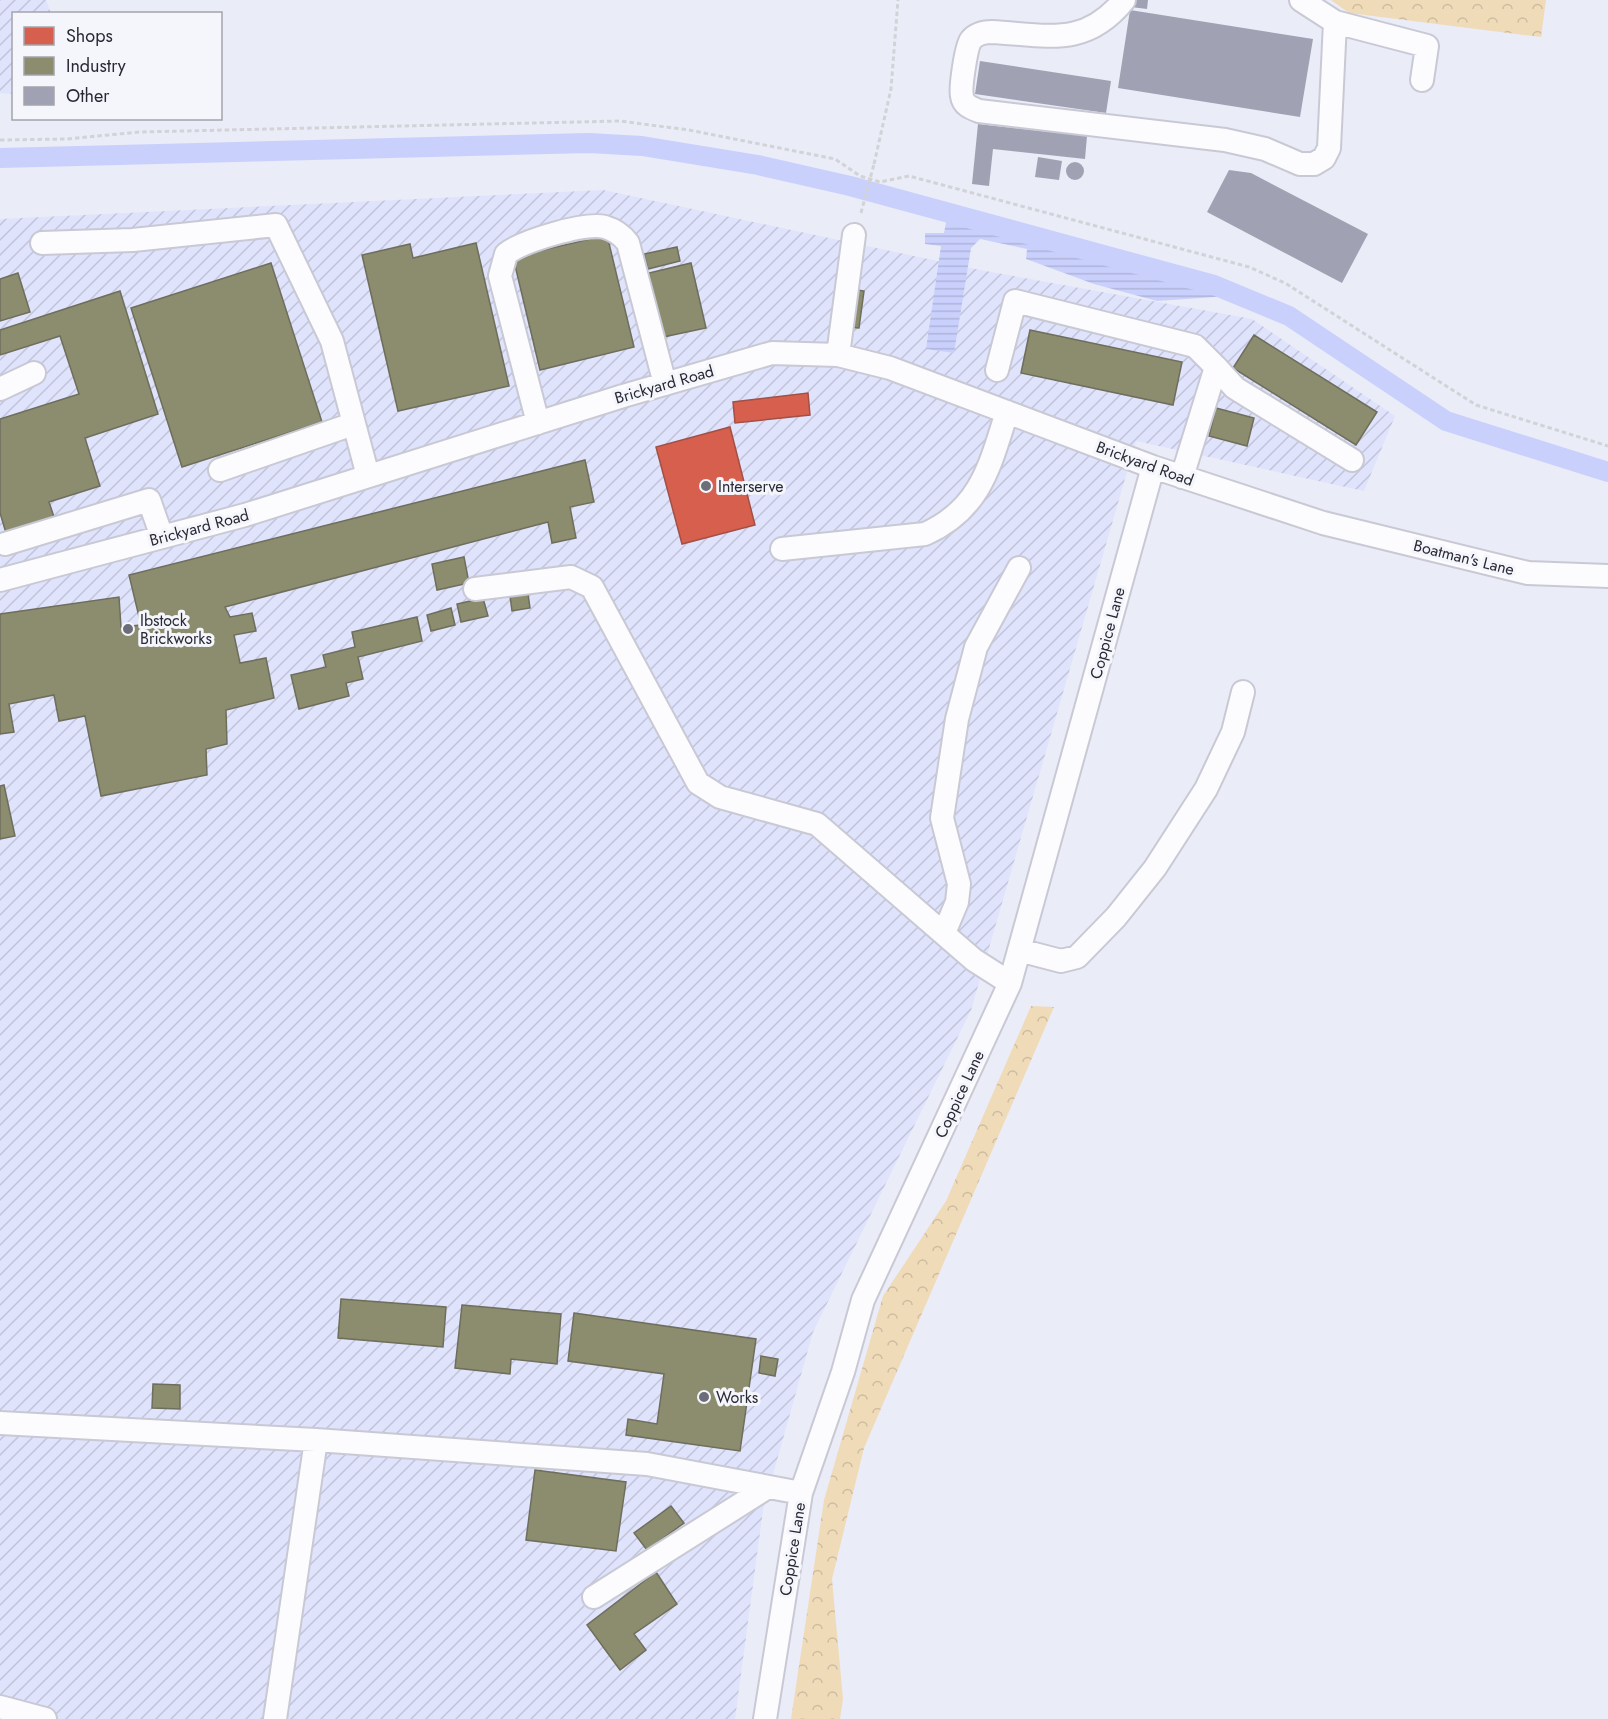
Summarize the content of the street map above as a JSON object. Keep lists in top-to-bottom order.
{
  "streets": {
    "street": ["Brickyard Road", "Boatman's Lane", "Coppice Lane"]
  },
  "crossings": [
    ["Brickyard Road", "Boatman's Lane"],
    ["Brickyard Road", "Coppice Lane"]
  ],
  "places": ["Interserve", "Ibstock Brickworks", "Works"],
  "legend": ["Shops", "Industry", "Other"]
}
